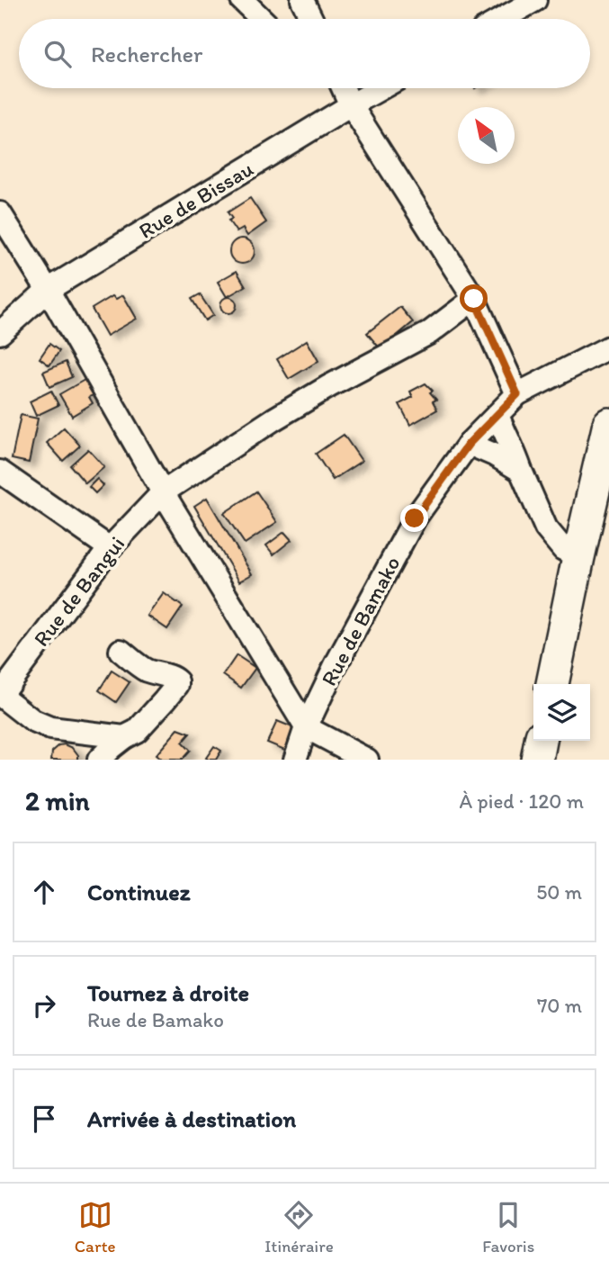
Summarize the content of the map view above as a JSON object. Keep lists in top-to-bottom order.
{
  "streets": {
    "street": ["Rue de Bissau", "Rue de Bangui", "Rue de Bamako"]
  },
  "north": "top left",
  "page": {
    "search": "Rechercher",
    "heading": ["2 min", "À pied · 120 m"],
    "list": [
      ["Continuez", "50 m"],
      ["Tournez à droite", "Rue de Bamako", "70 m"],
      "Arrivée à destination"
    ],
    "nav": ["Carte", "Itinéraire", "Favoris"]
  }
}
